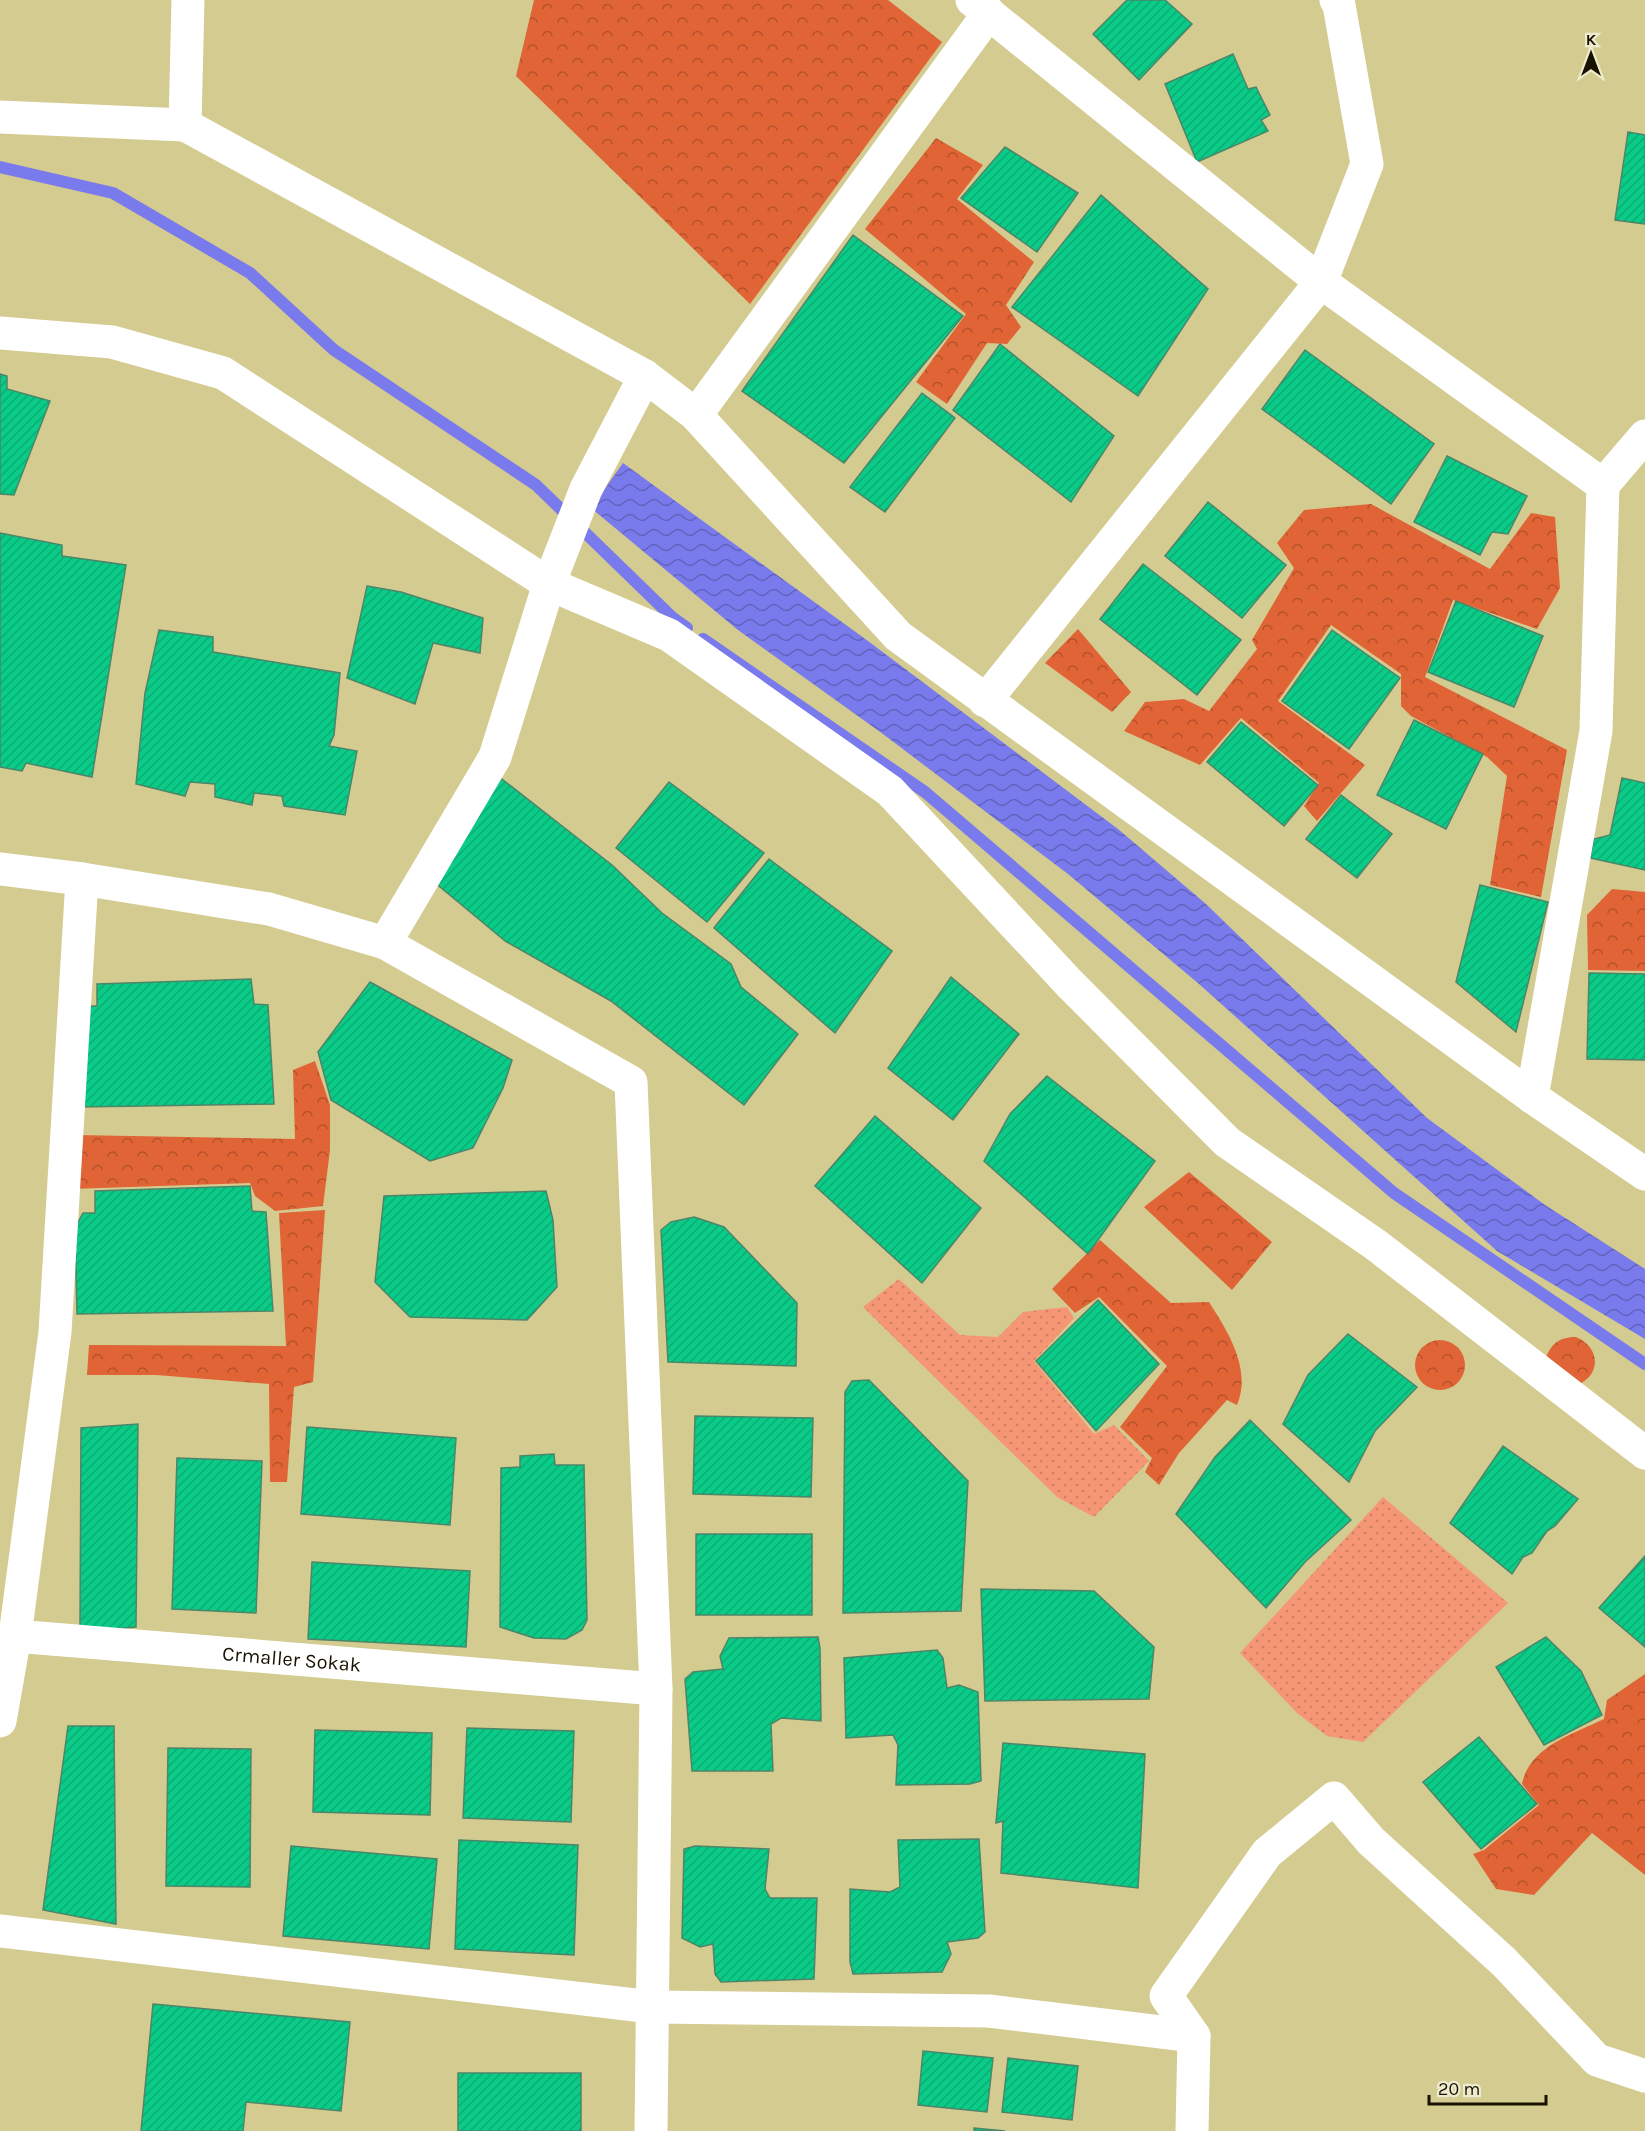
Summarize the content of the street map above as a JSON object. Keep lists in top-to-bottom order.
{
  "streets": {
    "street": ["Crmaller Sokak"]
  },
  "scale_bar": "20 m",
  "north": "top"
}
